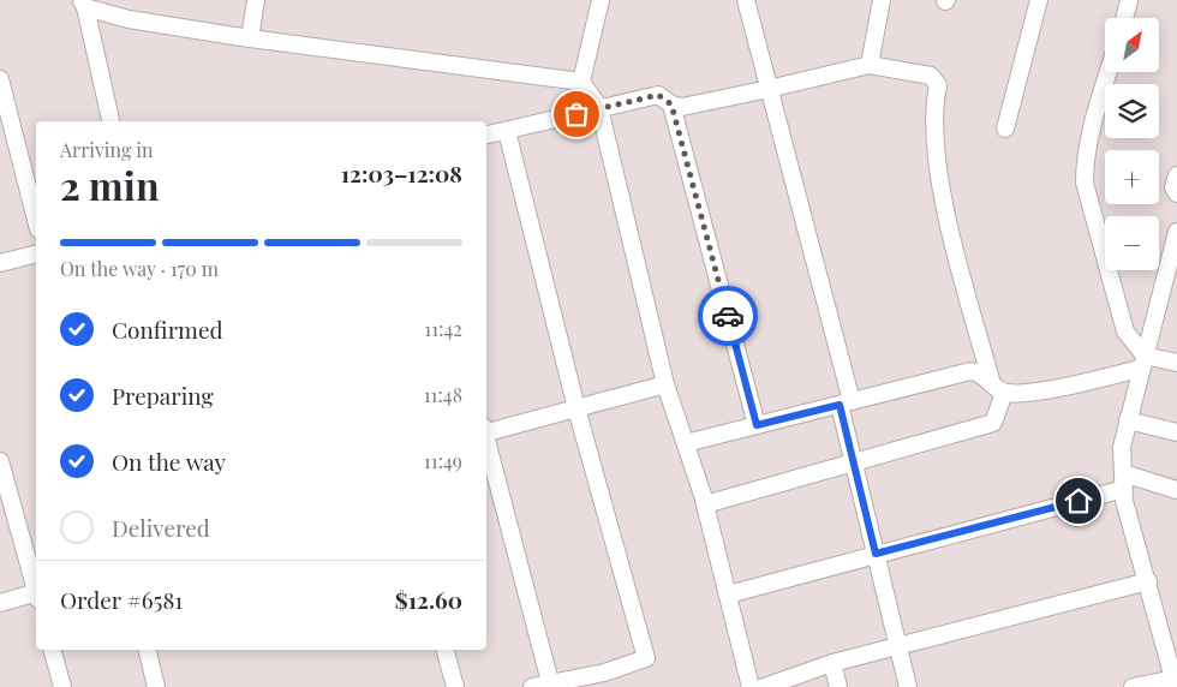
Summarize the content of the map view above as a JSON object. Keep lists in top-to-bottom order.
{
  "north": "top right",
  "page": {
    "map_buttons": ["+", "−"],
    "heading": ["2 min", "Arriving in", "12:03–12:08"],
    "panel": ["Order #6581", "$12.60"],
    "bar": "On the way · 170 m",
    "list": [
      ["Confirmed", "11:42"],
      ["Preparing", "11:48"],
      ["On the way", "11:49"],
      "Delivered"
    ]
  }
}
